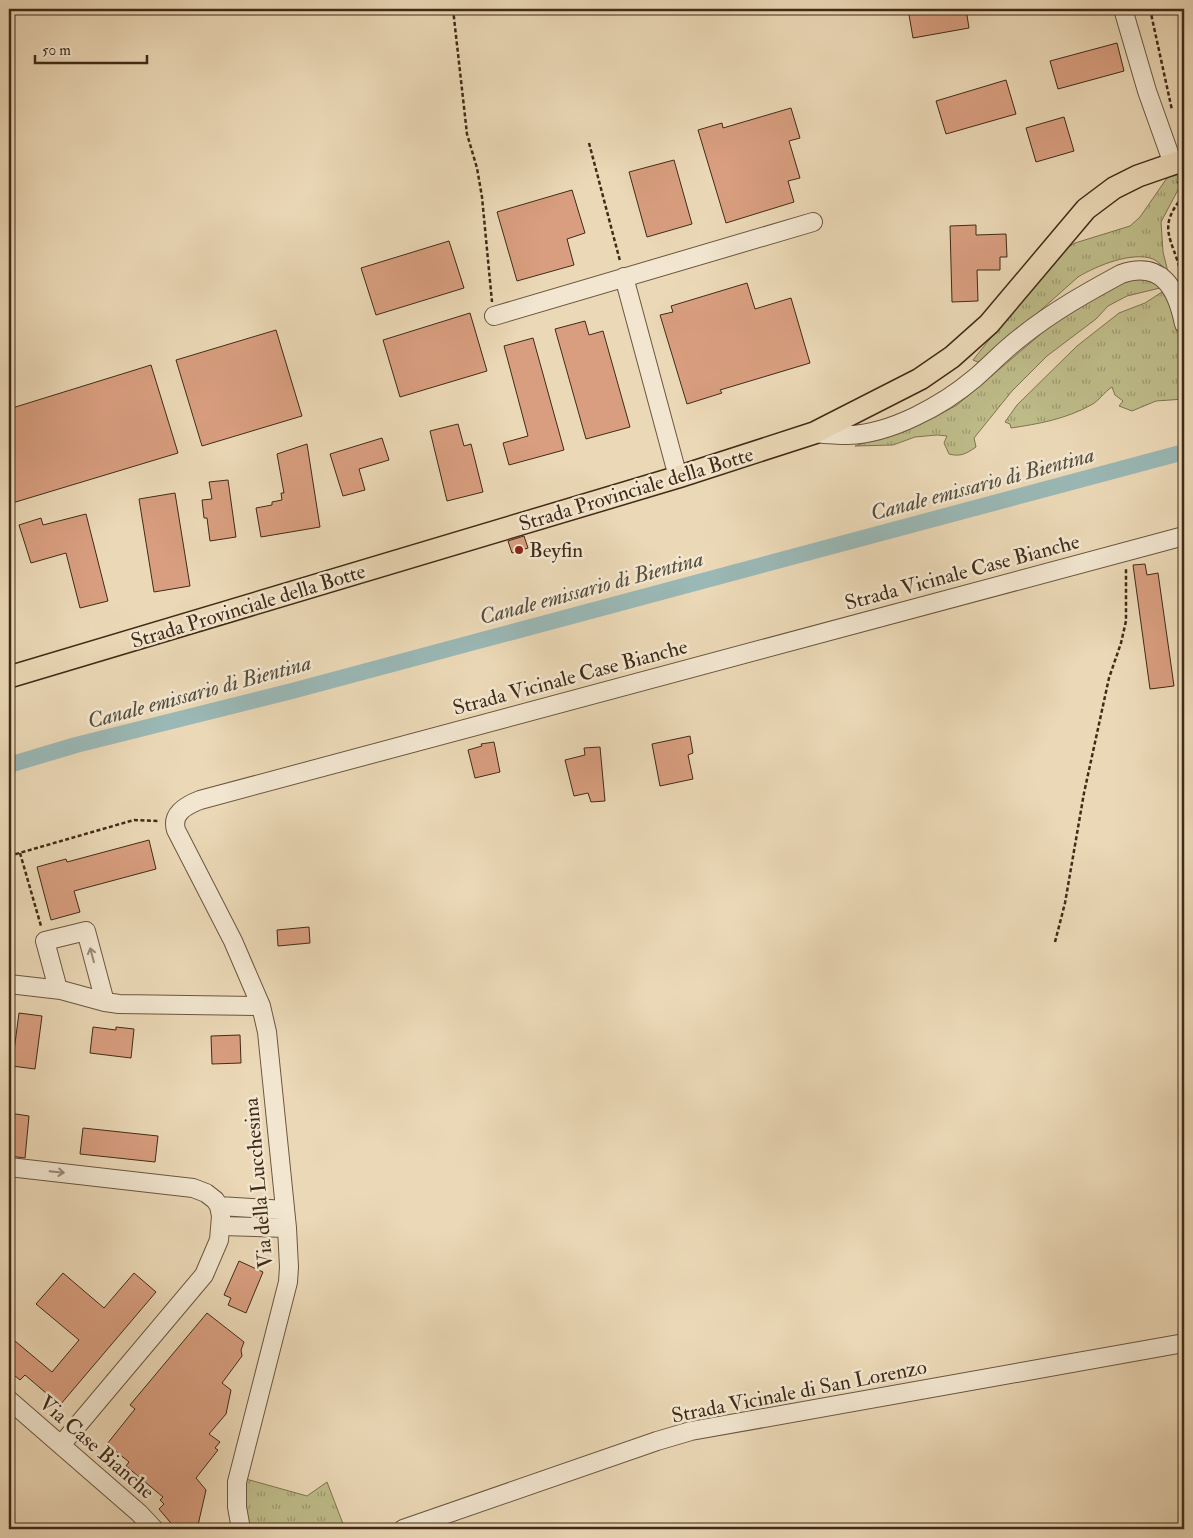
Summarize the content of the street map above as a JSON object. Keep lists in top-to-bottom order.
{
  "streets": {
    "main road": ["Strada Provinciale della Botte"],
    "street": [
      "Strada Vicinale Case Bianche",
      "Via della Lucchesina",
      "Strada Vicinale di San Lorenzo",
      "Via Case Bianche"
    ]
  },
  "water": ["Canale emissario di Bientina"],
  "places": ["Beyfin"],
  "scale_bar": "50 m"
}
